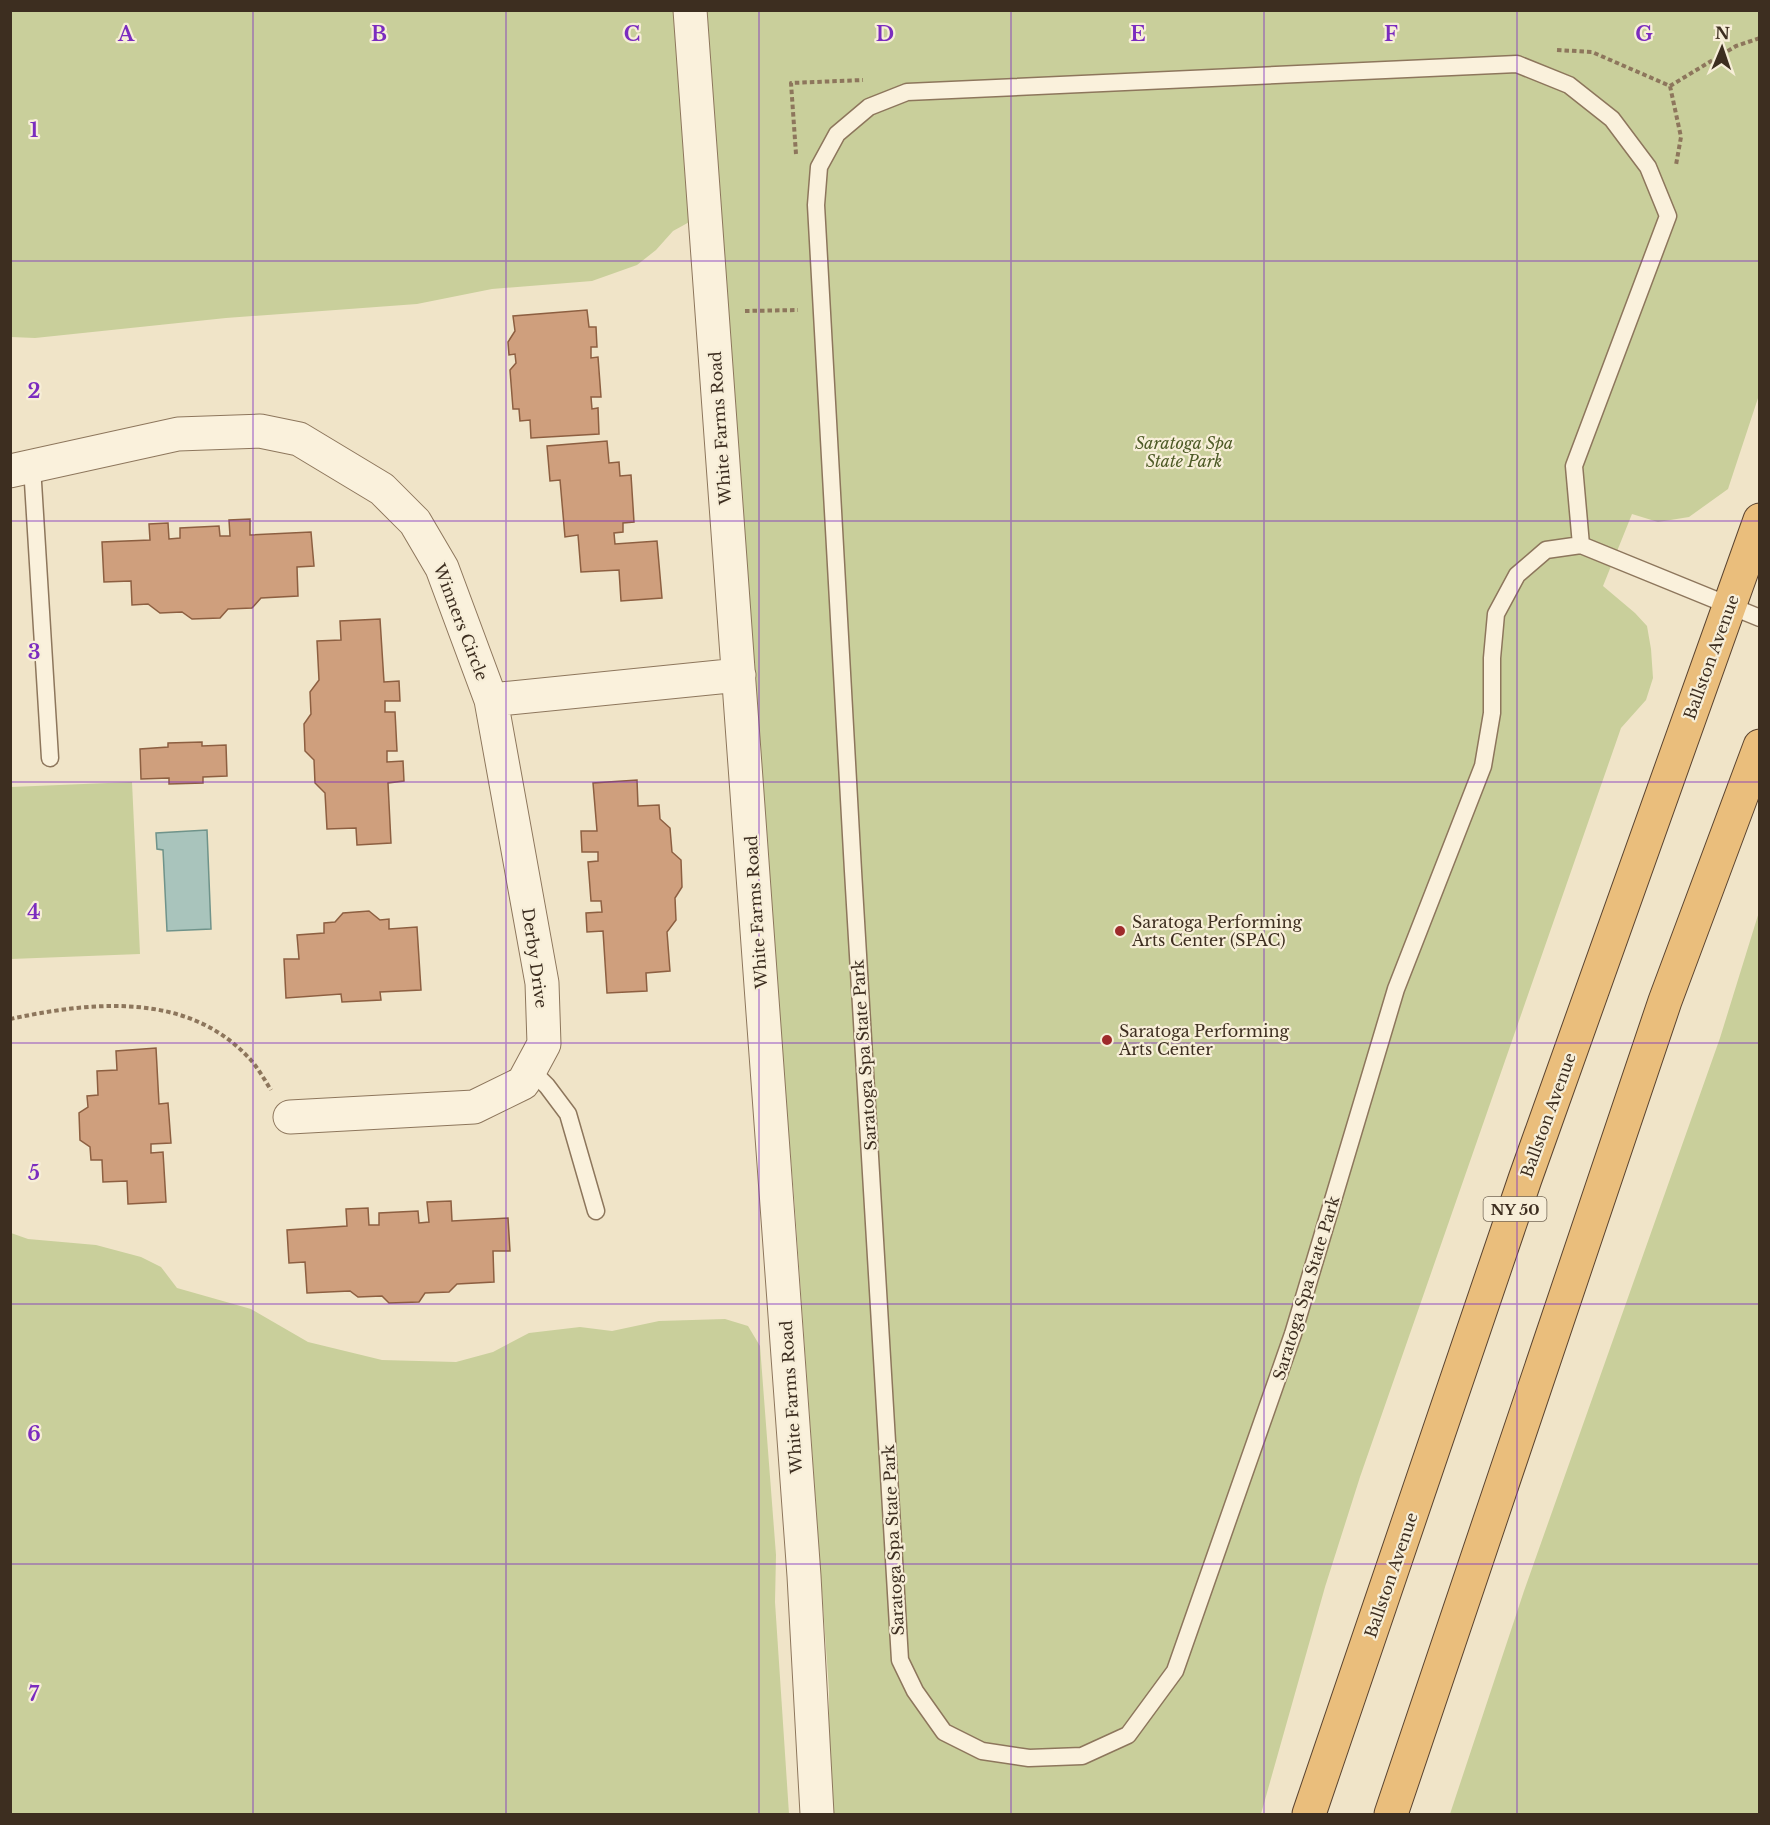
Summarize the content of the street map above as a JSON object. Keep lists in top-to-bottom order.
{
  "streets": {
    "highway": ["Ballston Avenue", "NY 50"],
    "street": ["White Farms Road", "Winners Circle", "Derby Drive"],
    "lane": ["Saratoga Spa State Park"]
  },
  "crossings": [
    ["White Farms Road", "Winners Circle"],
    ["Winners Circle", "Derby Drive"]
  ],
  "parks": ["Saratoga Spa State Park"],
  "places": ["Saratoga Performing Arts Center (SPAC)", "Saratoga Performing Arts Center"],
  "north": "top",
  "grid": {
    "columns": [
      "A",
      "B",
      "C",
      "D",
      "E",
      "F",
      "G"
    ],
    "rows": [
      "1",
      "2",
      "3",
      "4",
      "5",
      "6",
      "7"
    ]
  }
}
